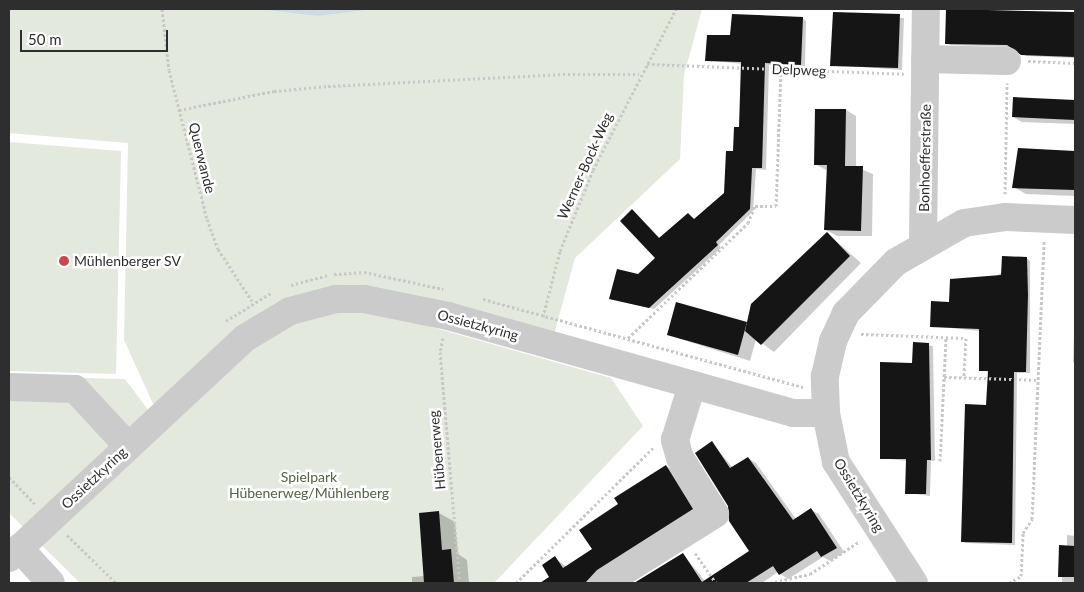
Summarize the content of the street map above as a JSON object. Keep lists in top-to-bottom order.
{
  "streets": {
    "street": ["Bonhoefferstraße", "Ossietzkyring"],
    "path": [
      "Delpweg",
      "Querwande",
      "Werner-Bock-Weg",
      "Hübenerweg"
    ]
  },
  "crossings": [
    ["Delpweg", "Bonhoefferstraße"],
    ["Delpweg", "Werner-Bock-Weg"],
    ["Werner-Bock-Weg", "Ossietzkyring"],
    ["Ossietzkyring", "Hübenerweg"]
  ],
  "parks": ["Spielpark Hübenerweg/Mühlenberg"],
  "places": ["Mühlenberger SV"],
  "scale_bar": "50 m"
}
